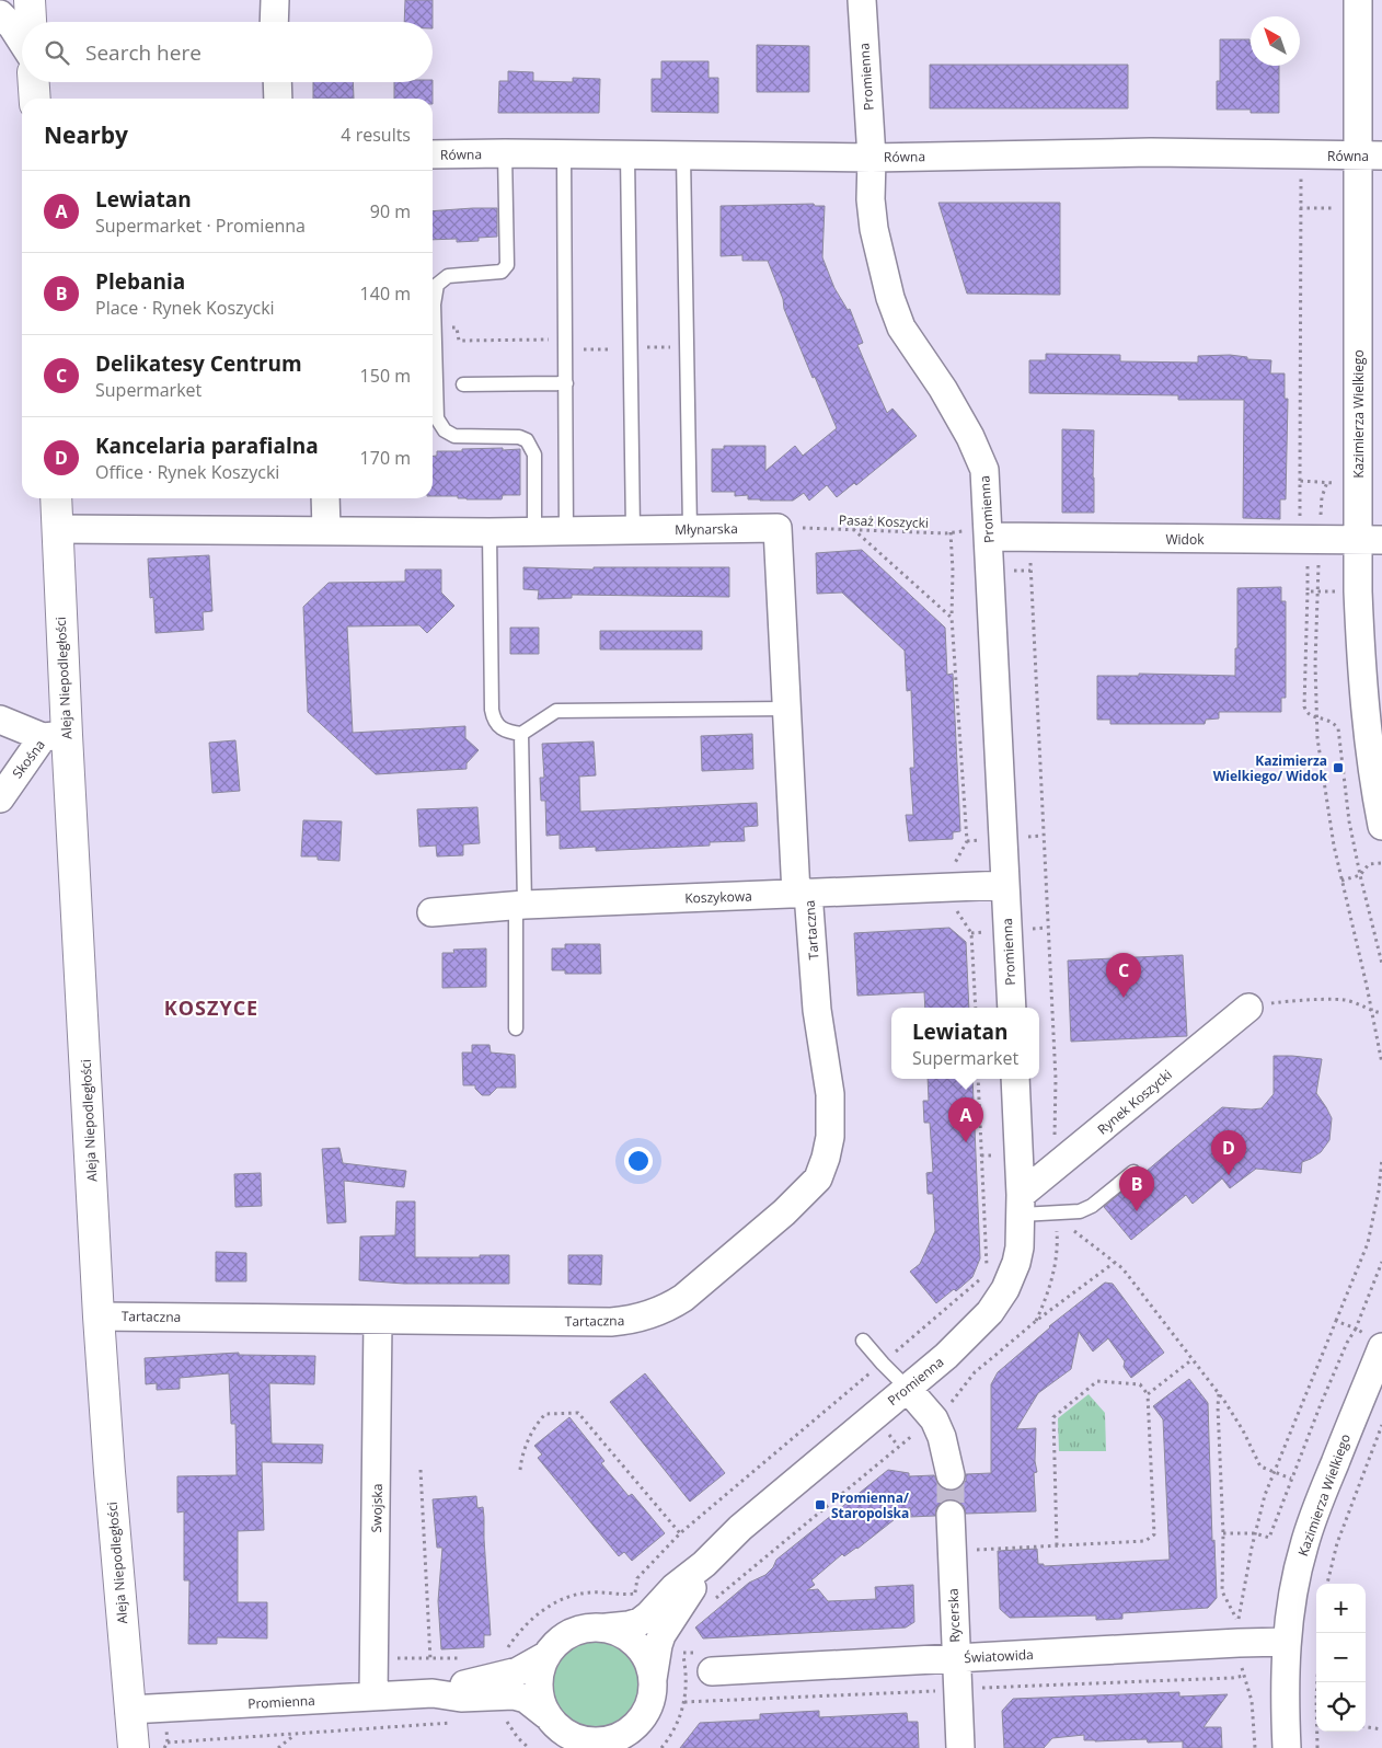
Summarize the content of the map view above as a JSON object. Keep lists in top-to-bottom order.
{
  "streets": {
    "street": [
      "Promienna",
      "Równa",
      "Kazimierza Wielkiego",
      "Młynarska",
      "Widok",
      "Aleja Niepodległości",
      "Skośna",
      "Koszykowa",
      "Tartaczna",
      "Rynek Koszycki",
      "Swojska",
      "Rycerska",
      "Światowida"
    ],
    "path": ["Pasaż Koszycki"]
  },
  "crossings": [
    ["Promienna", "Równa"],
    ["Promienna", "Pasaż Koszycki"],
    ["Promienna", "Widok"],
    ["Promienna", "Aleja Niepodległości"],
    ["Promienna", "Koszykowa"],
    ["Promienna", "Rynek Koszycki"],
    ["Promienna", "Swojska"],
    ["Równa", "Kazimierza Wielkiego"],
    ["Kazimierza Wielkiego", "Widok"],
    ["Kazimierza Wielkiego", "Światowida"],
    ["Pasaż Koszycki", "Młynarska"],
    ["Pasaż Koszycki", "Widok"],
    ["Młynarska", "Aleja Niepodległości"],
    ["Aleja Niepodległości", "Skośna"],
    ["Aleja Niepodległości", "Tartaczna"],
    ["Koszykowa", "Tartaczna"],
    ["Tartaczna", "Swojska"],
    ["Rycerska", "Światowida"]
  ],
  "districts": ["KOSZYCE"],
  "places": {
    "transit": ["Kazimierza Wielkiego/ Widok", "Promienna/ Staropolska"]
  },
  "north": "top left",
  "page": {
    "search": "Search here",
    "heading": ["Nearby", "4 results"],
    "list": [
      {
        "mark": "A",
        "name": "Lewiatan",
        "note": "Supermarket · Promienna",
        "value": "90 m"
      },
      {
        "mark": "B",
        "name": "Plebania",
        "note": "Place · Rynek Koszycki",
        "value": "140 m"
      },
      {
        "mark": "C",
        "name": "Delikatesy Centrum",
        "note": "Supermarket",
        "value": "150 m"
      },
      {
        "mark": "D",
        "name": "Kancelaria parafialna",
        "note": "Office · Rynek Koszycki",
        "value": "170 m"
      }
    ],
    "pins": [
      "C",
      "A",
      "D",
      "B"
    ],
    "popup": ["Lewiatan", "Supermarket"],
    "map_buttons": ["+", "−"]
  }
}
